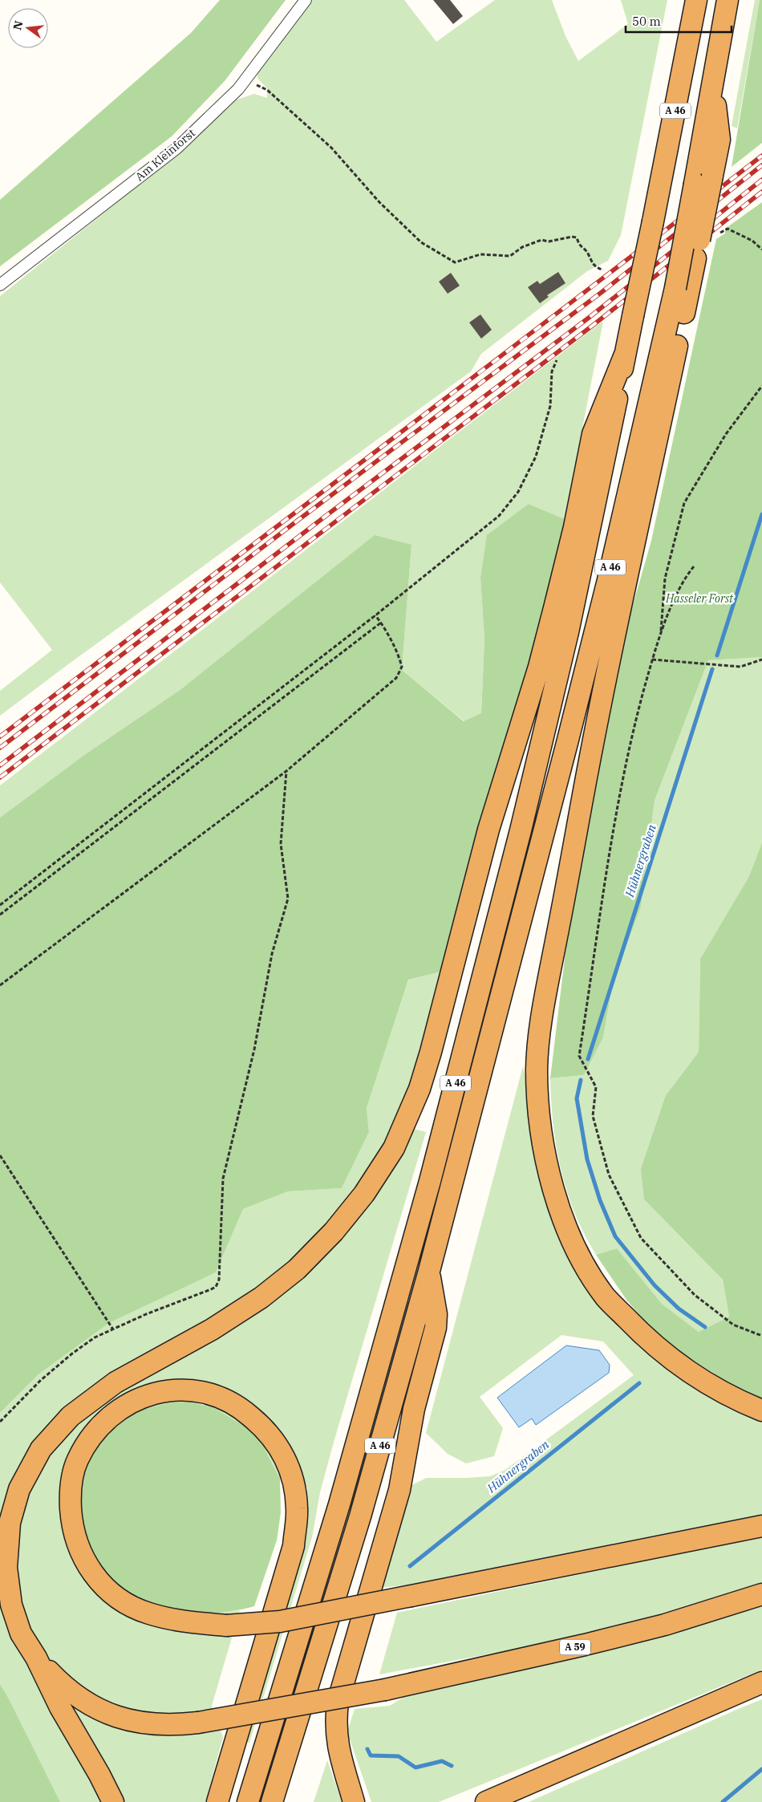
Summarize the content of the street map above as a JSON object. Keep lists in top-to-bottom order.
{
  "streets": {
    "highway": ["A 46", "A 59"],
    "street": ["Am Kleinforst"]
  },
  "water": ["Hühnergraben"],
  "parks": ["Hasseler Forst"],
  "scale_bar": "50 m",
  "north": "left"
}
